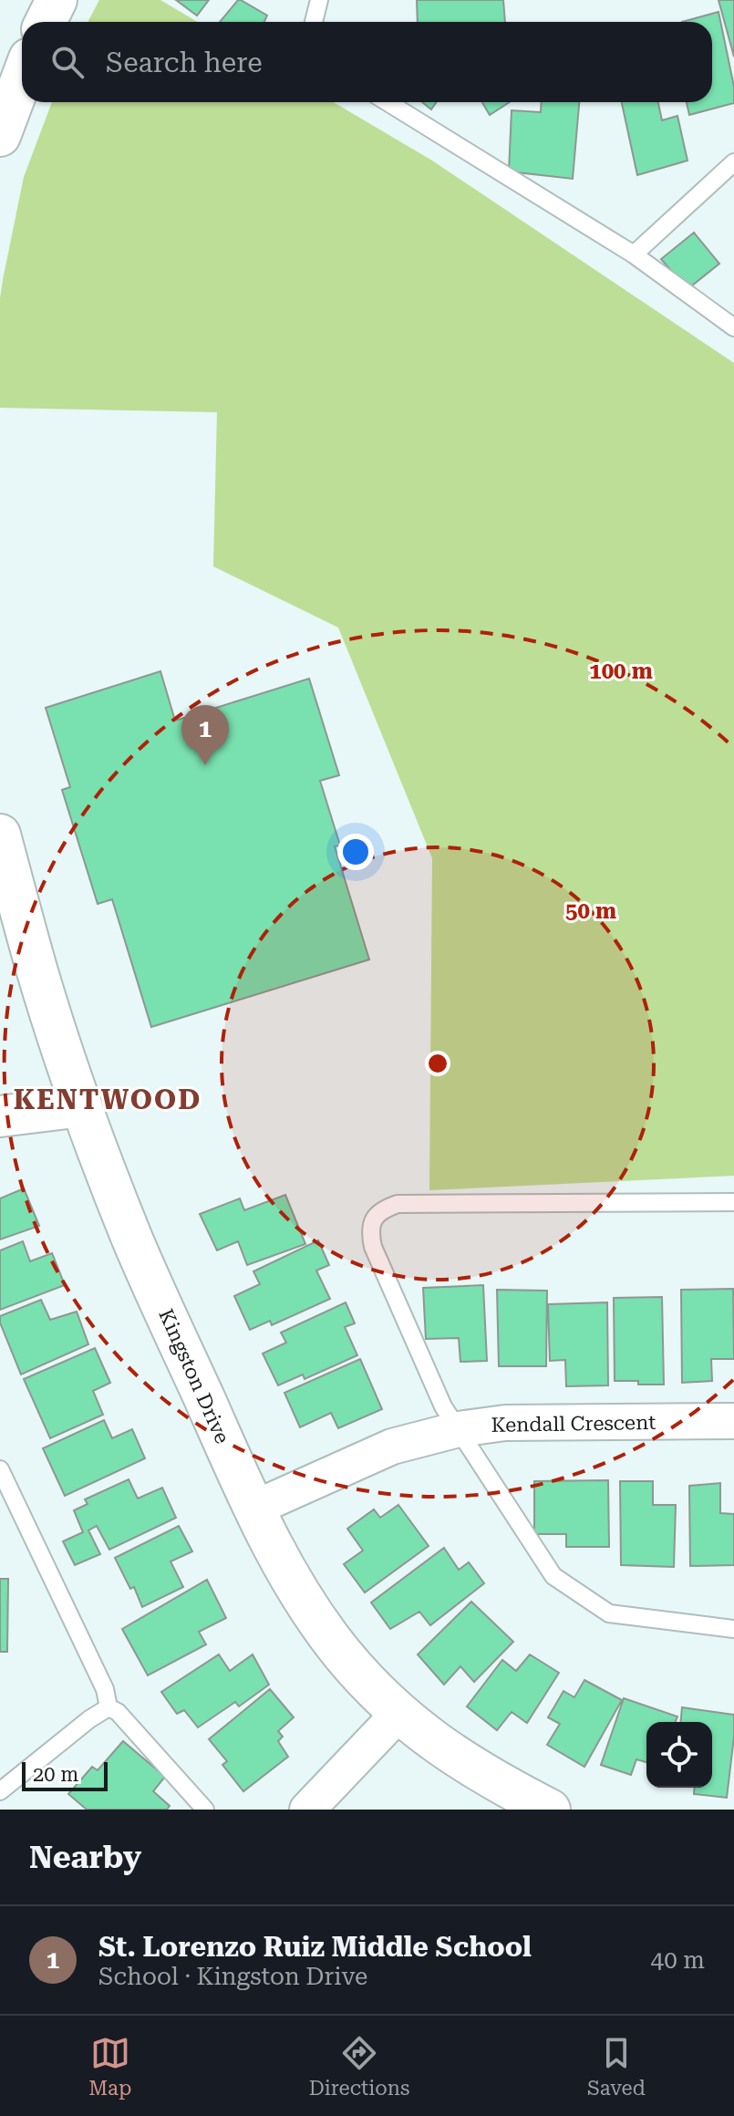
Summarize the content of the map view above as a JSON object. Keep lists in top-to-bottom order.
{
  "streets": {
    "street": ["Kingston Drive", "Kendall Crescent"]
  },
  "crossings": [
    ["Kingston Drive", "Kendall Crescent"]
  ],
  "districts": ["KENTWOOD"],
  "scale_bar": "20 m",
  "page": {
    "search": "Search here",
    "pins": "1",
    "scale": "20 m",
    "heading": "Nearby",
    "list": [
      {
        "mark": "1",
        "name": "St. Lorenzo Ruiz Middle School",
        "note": "School · Kingston Drive",
        "value": "40 m"
      }
    ],
    "nav": ["Map", "Directions", "Saved"]
  },
  "rings": ["100 m", "50 m"]
}
